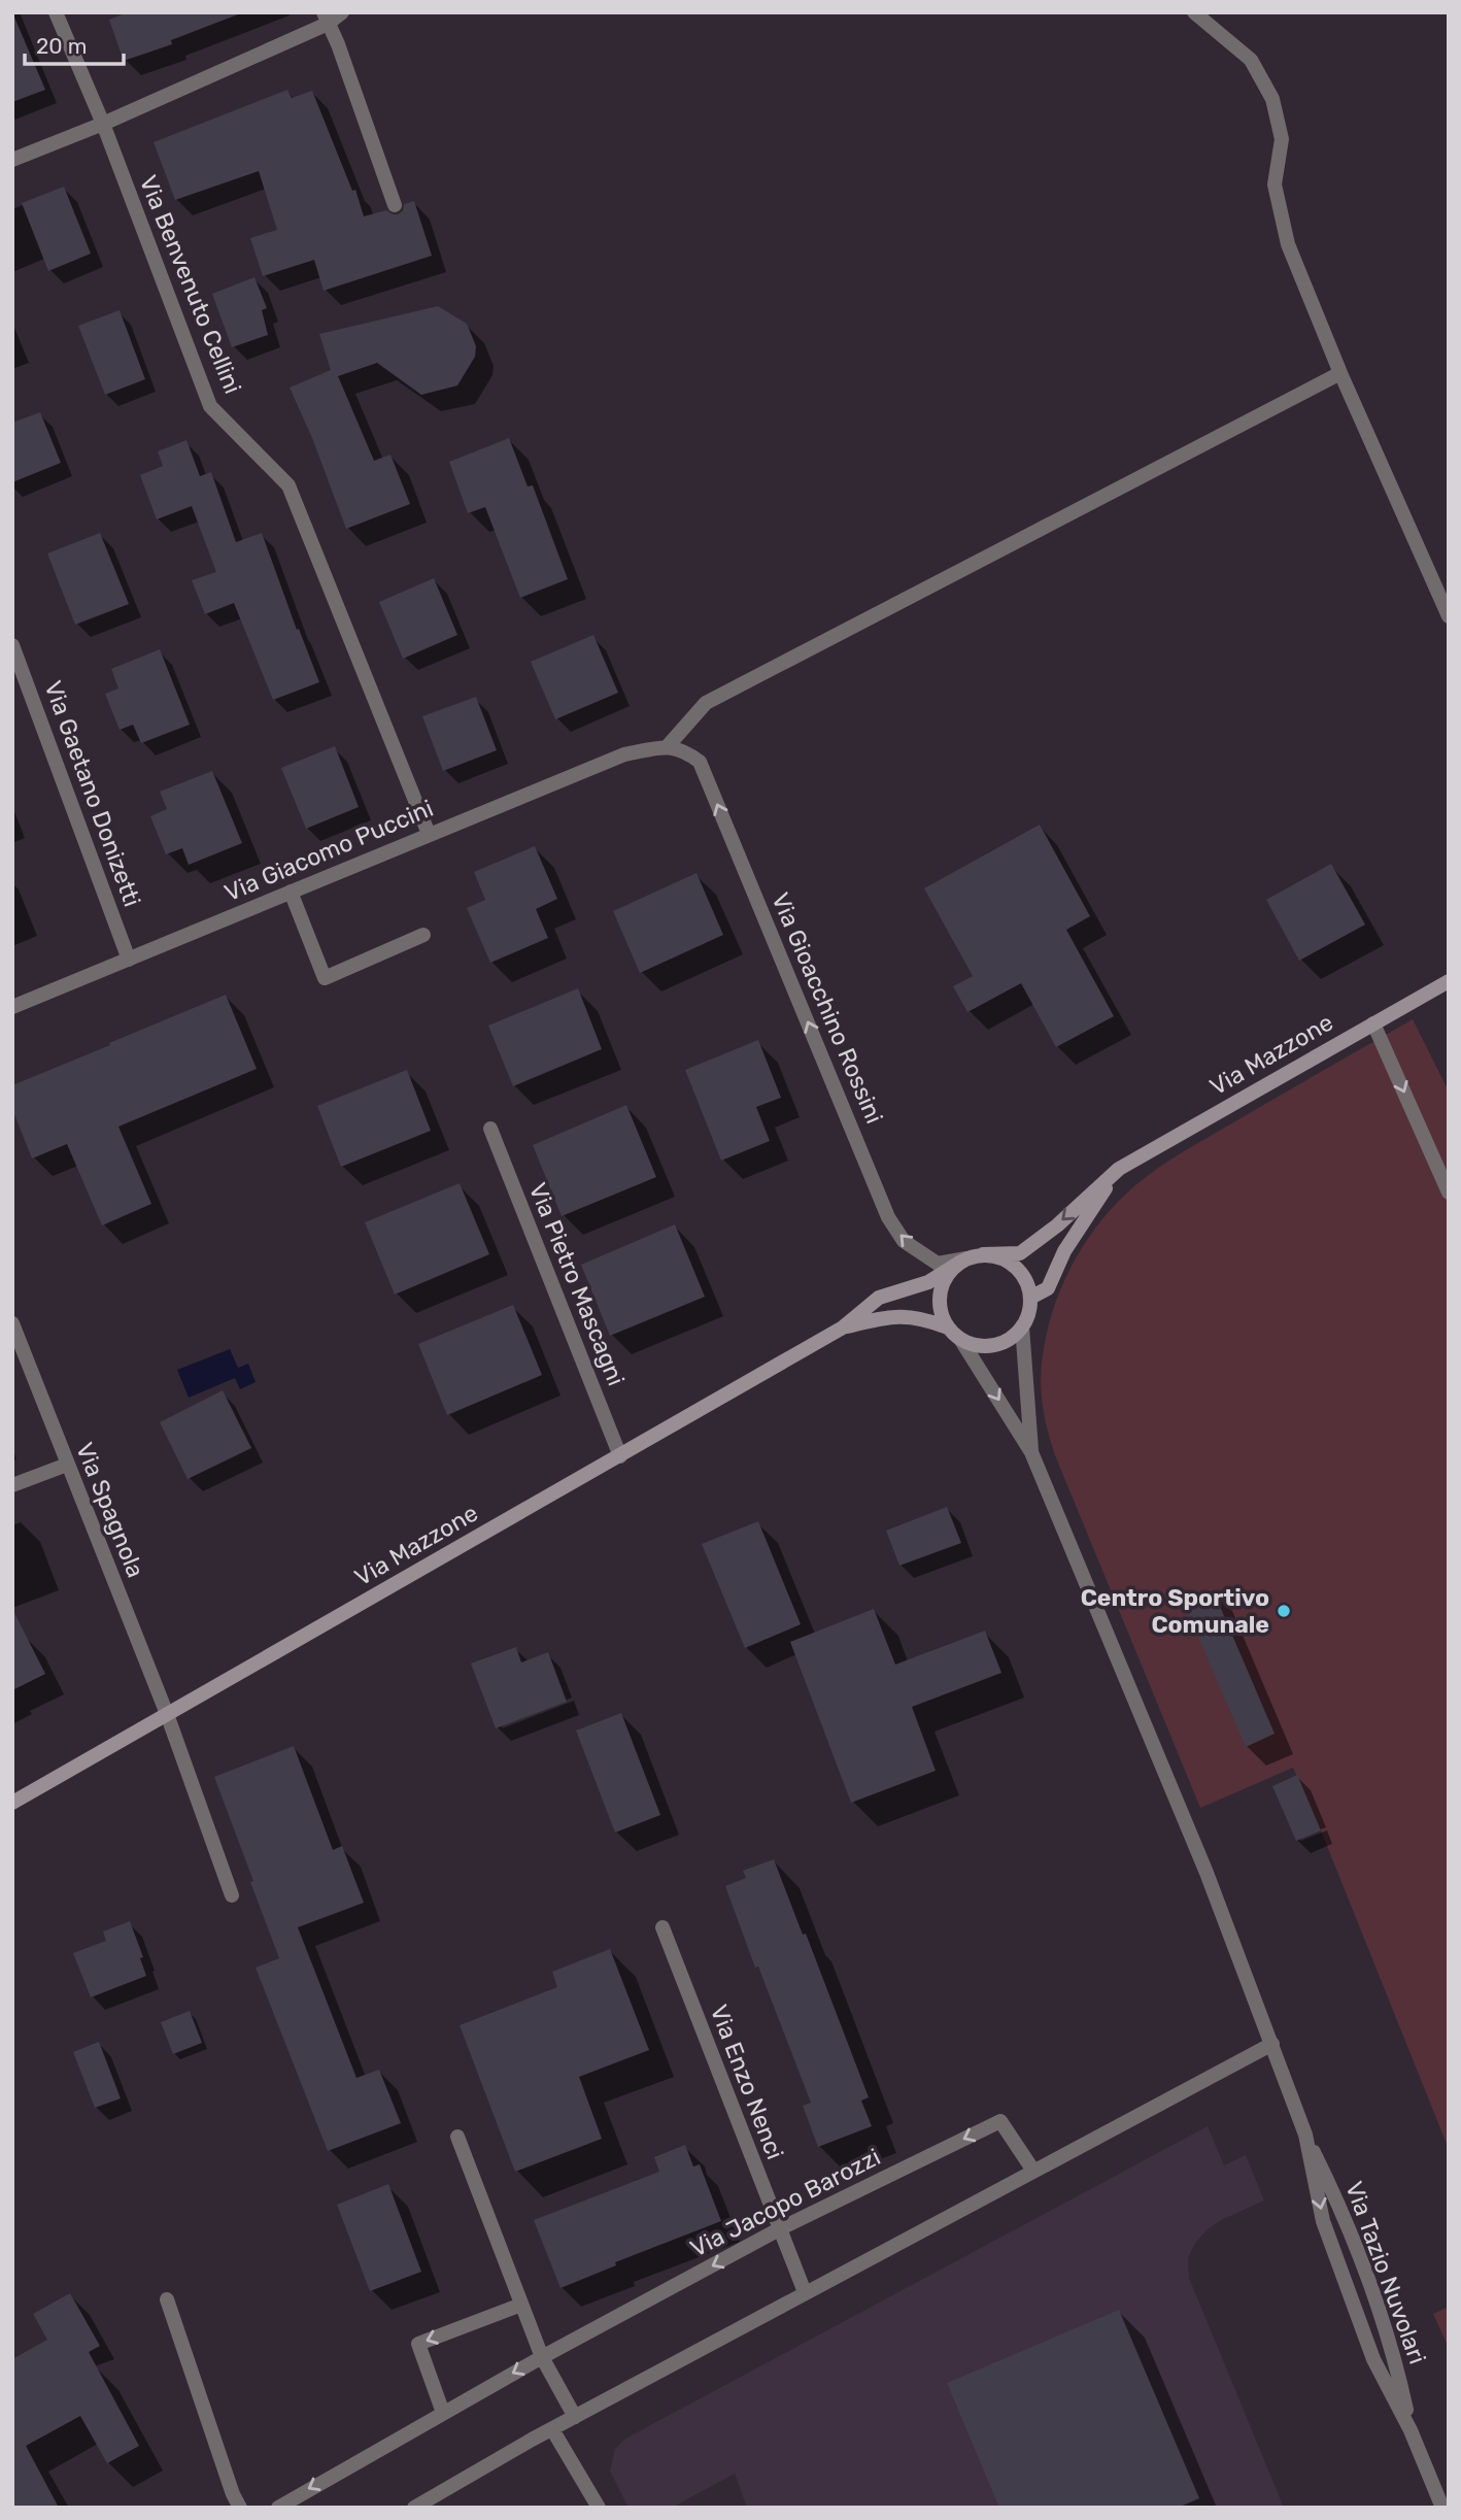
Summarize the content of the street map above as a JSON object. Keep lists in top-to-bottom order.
{
  "streets": {
    "main road": ["Via Mazzone"],
    "street": [
      "Via Benvenuto Cellini",
      "Via Gaetano Donizetti",
      "Via Giacomo Puccini",
      "Via Gioacchino Rossini",
      "Via Pietro Mascagni",
      "Via Spagnola",
      "Via Enzo Nenci",
      "Via Jacopo Barozzi",
      "Via Tazio Nuvolari"
    ]
  },
  "crossings": [
    ["Via Benvenuto Cellini", "Via Giacomo Puccini"],
    ["Via Gaetano Donizetti", "Via Giacomo Puccini"],
    ["Via Giacomo Puccini", "Via Gioacchino Rossini"],
    ["Via Gioacchino Rossini", "Via Mazzone"],
    ["Via Mazzone", "Via Pietro Mascagni"],
    ["Via Mazzone", "Via Spagnola"],
    ["Via Enzo Nenci", "Via Jacopo Barozzi"]
  ],
  "one_way": ["Via Gioacchino Rossini"],
  "places": ["Centro Sportivo Comunale"],
  "scale_bar": "20 m"
}
